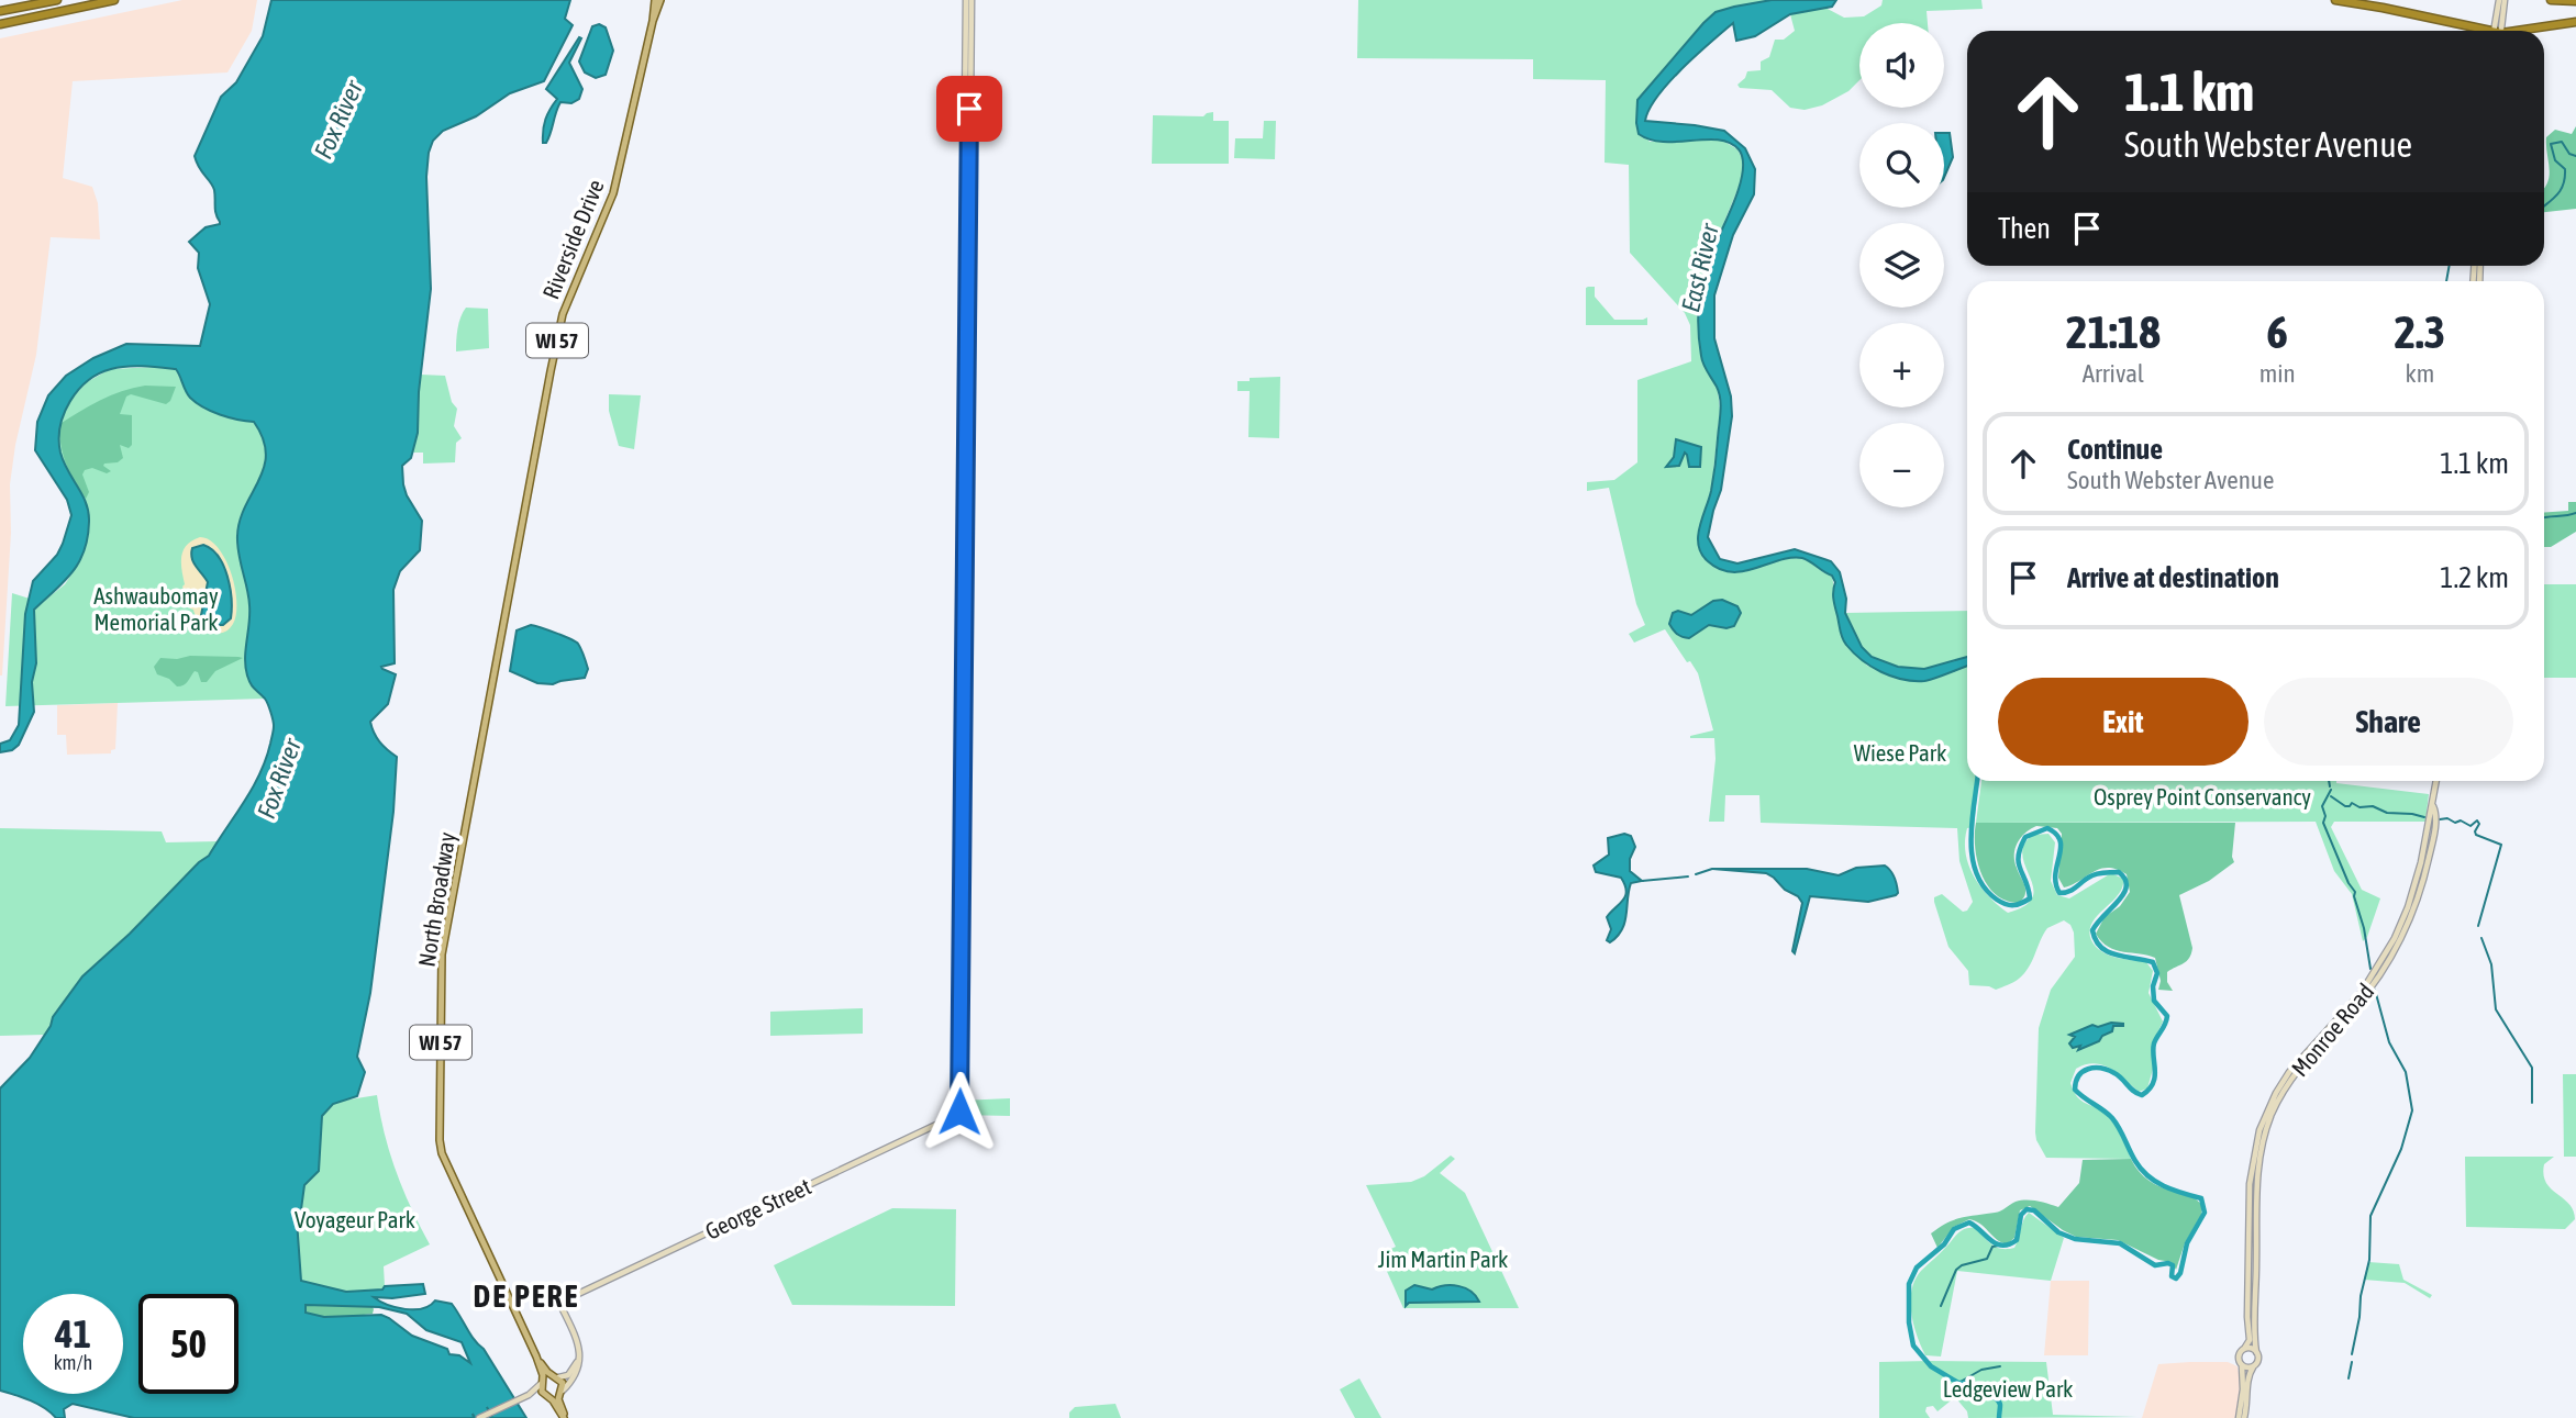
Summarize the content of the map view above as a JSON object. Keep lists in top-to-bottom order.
{
  "streets": {
    "main road": [
      "Riverside Drive",
      "WI 57",
      "North Broadway",
      "Monroe Road",
      "George Street"
    ]
  },
  "crossings": [
    ["Riverside Drive", "North Broadway"],
    ["WI 57", "North Broadway"]
  ],
  "districts": ["DE PERE"],
  "water": ["Fox River", "East River"],
  "parks": [
    "Ashwaubomay Memorial Park",
    "Wiese Park",
    "Osprey Point Conservancy",
    "Voyageur Park",
    "Jim Martin Park",
    "Ledgeview Park"
  ],
  "page": {
    "map_buttons": ["+", "−"],
    "turn": ["1.1 km", "South Webster Avenue"],
    "then": "Then",
    "eta": [
      "21:18",
      "Arrival",
      "6",
      "min",
      "2.3",
      "km"
    ],
    "list": [
      {
        "name": "Continue",
        "note": "South Webster Avenue",
        "value": "1.1 km"
      },
      {
        "name": "Arrive at destination",
        "value": "1.2 km"
      }
    ],
    "buttons": ["Exit", "Share"],
    "speed": "41 km/h",
    "limit": "50"
  }
}
